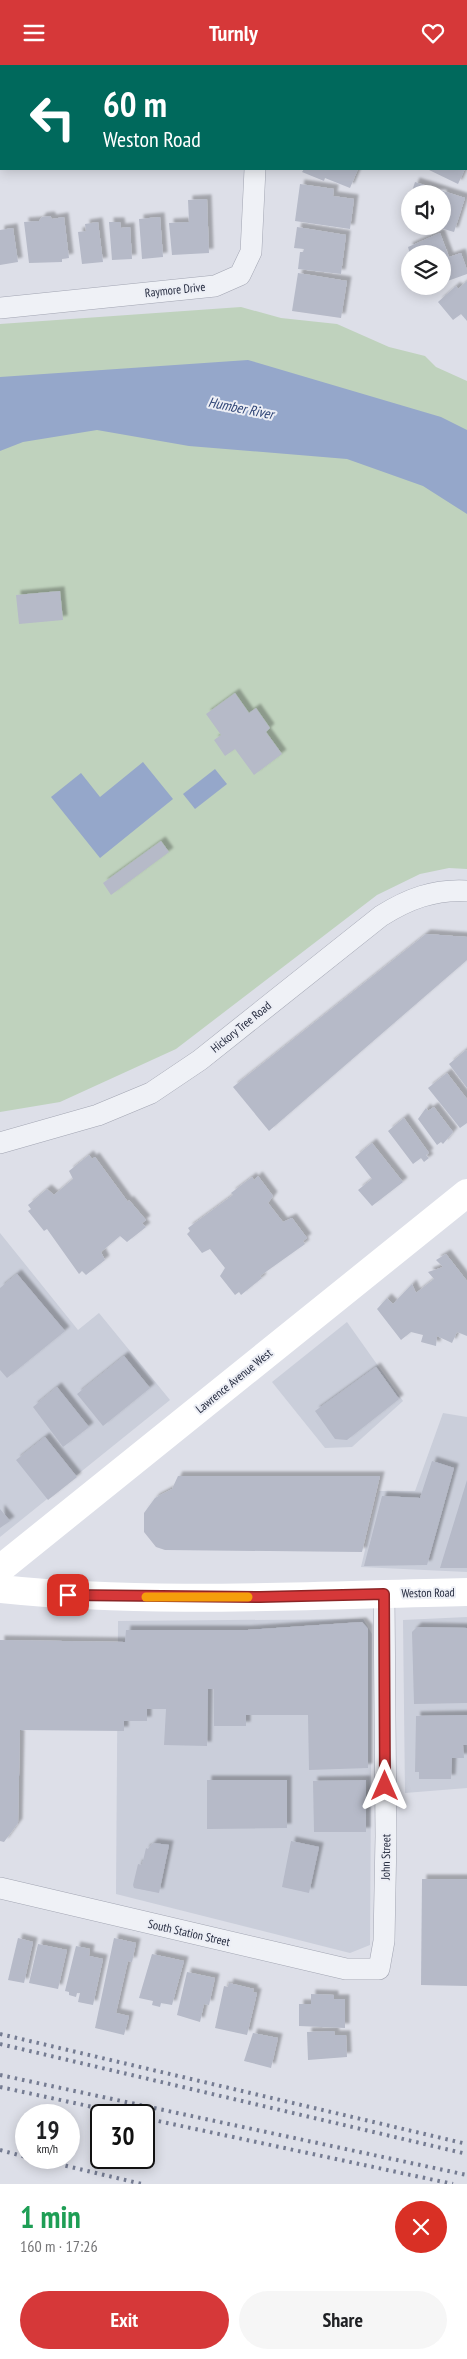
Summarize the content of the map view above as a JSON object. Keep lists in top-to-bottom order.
{
  "streets": {
    "main road": ["Lawrence Avenue West", "Weston Road"],
    "street": [
      "Raymore Drive",
      "Hickory Tree Road",
      "John Street",
      "South Station Street"
    ]
  },
  "crossings": [
    ["Weston Road", "John Street"],
    ["John Street", "South Station Street"]
  ],
  "water": ["Humber River"],
  "page": {
    "header": "Turnly",
    "turn": ["60 m", "Weston Road"],
    "speed": "19 km/h",
    "limit": "30",
    "heading": ["1 min", "160 m · 17:26"],
    "buttons": ["Exit", "Share"]
  }
}
